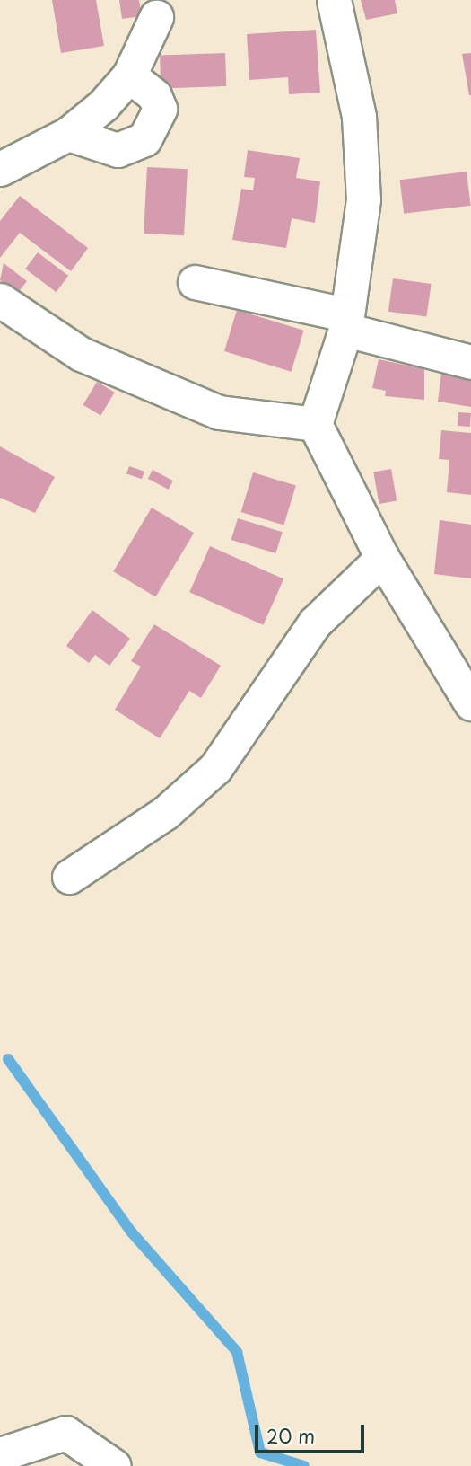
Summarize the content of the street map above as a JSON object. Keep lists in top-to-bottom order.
{
  "scale_bar": "20 m"
}
